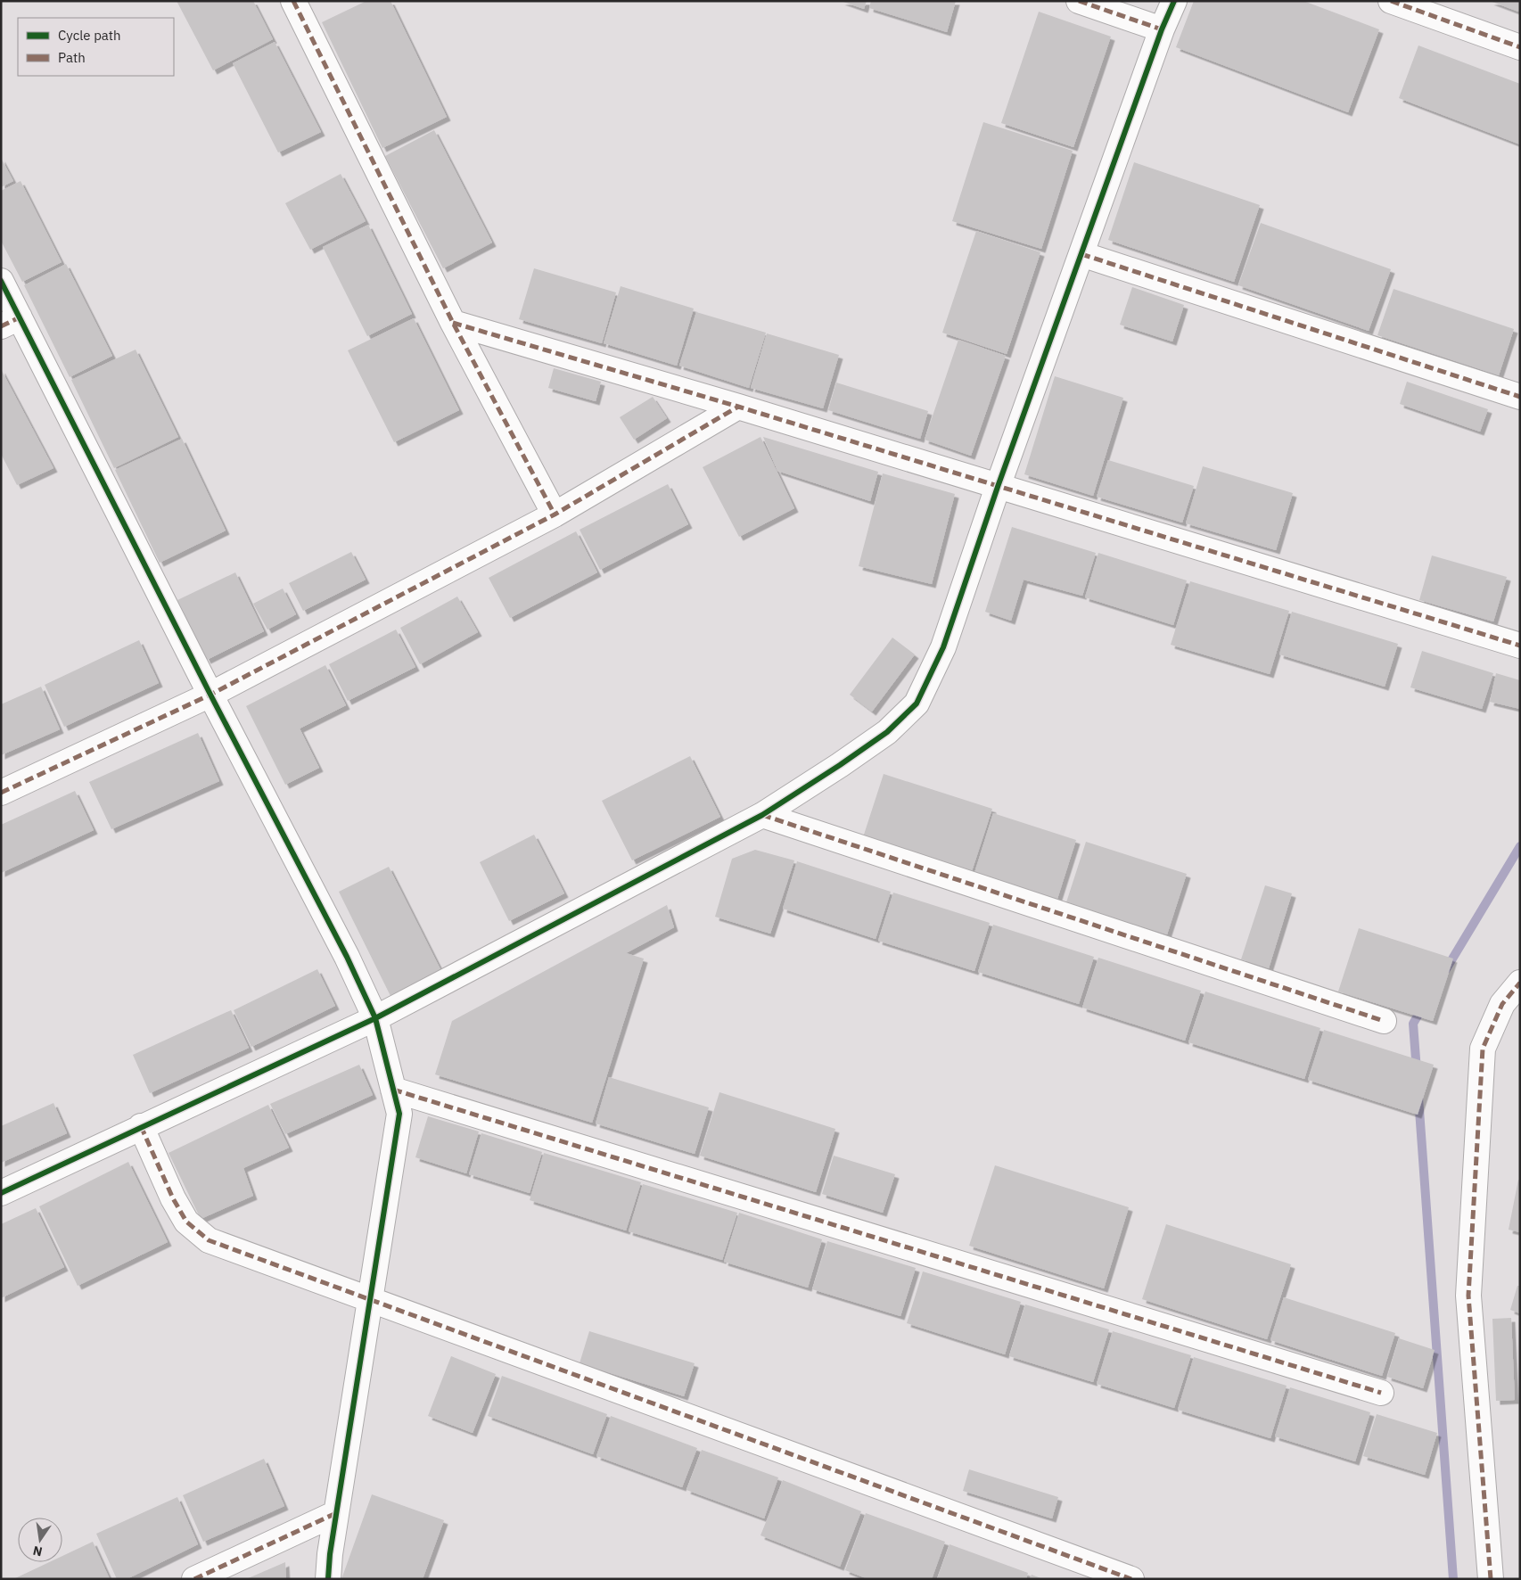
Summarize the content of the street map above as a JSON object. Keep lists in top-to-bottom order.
{
  "legend": ["Cycle path", "Path"],
  "north": "bottom"
}
